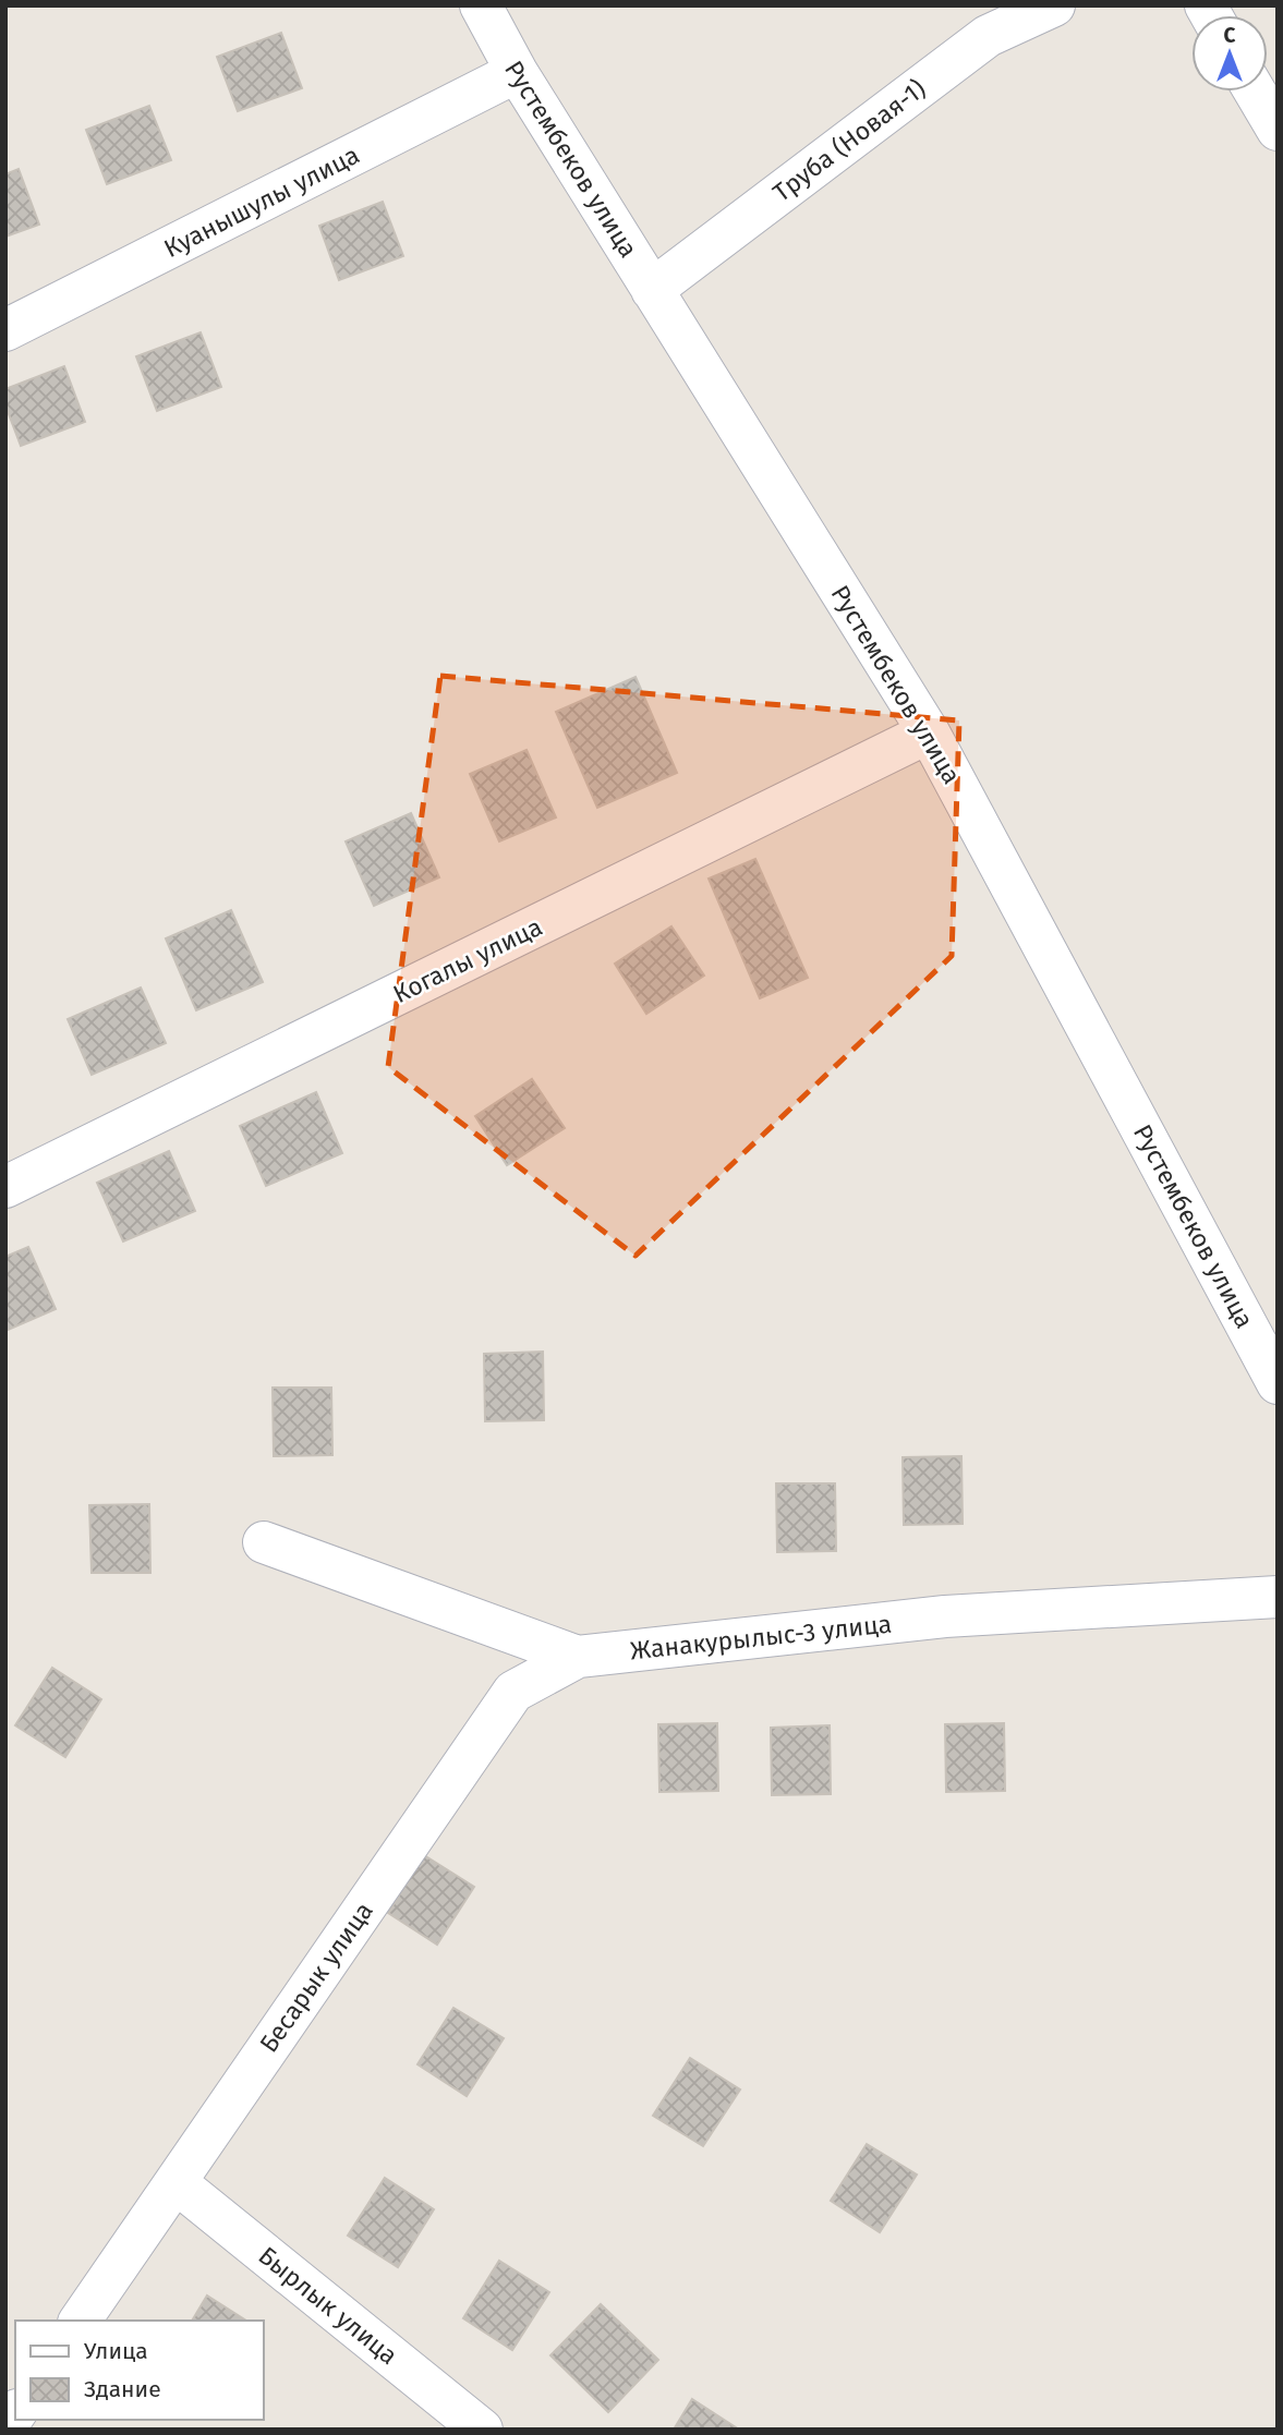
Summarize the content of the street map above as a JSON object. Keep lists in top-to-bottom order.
{
  "streets": {
    "street": [
      "Труба (Новая-1)",
      "Рустембеков улица",
      "Куанышулы улица",
      "Когалы улица",
      "Жанакурылыс-3 улица",
      "Бесарык улица",
      "Бырлык улица"
    ]
  },
  "crossings": [
    ["Труба (Новая-1)", "Рустембеков улица"],
    ["Рустембеков улица", "Куанышулы улица"],
    ["Рустембеков улица", "Когалы улица"],
    ["Жанакурылыс-3 улица", "Бесарык улица"],
    ["Бесарык улица", "Бырлык улица"]
  ],
  "legend": ["Улица", "Здание"],
  "north": "top"
}
